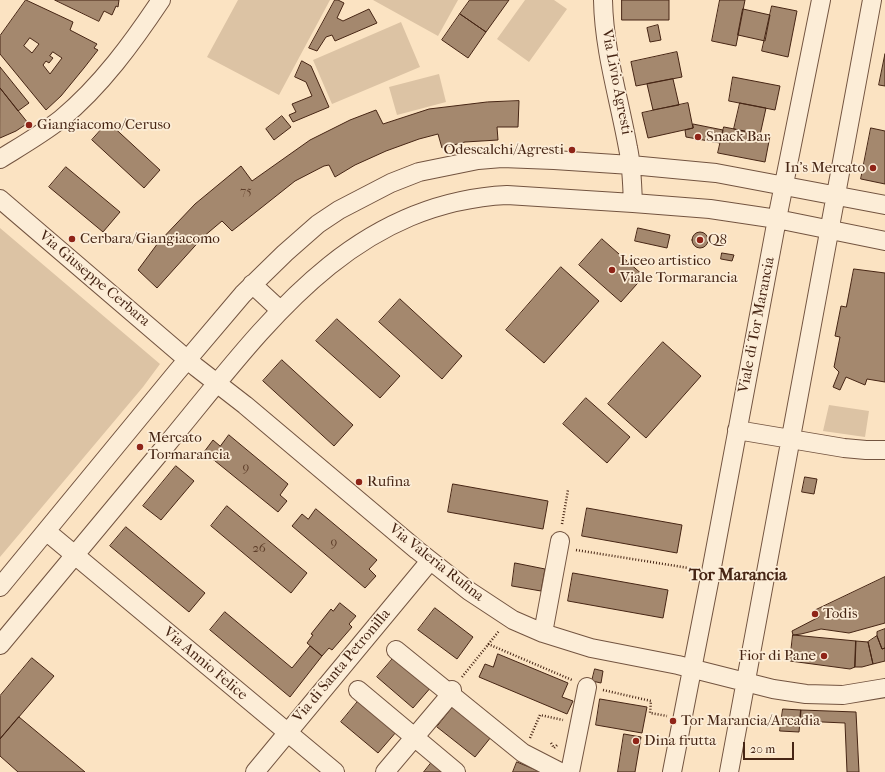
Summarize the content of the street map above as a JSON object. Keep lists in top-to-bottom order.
{
  "streets": {
    "street": [
      "Via Livio Agresti",
      "Via Giuseppe Cerbara",
      "Viale di Tor Marancia",
      "Via Valeria Rufina",
      "Via Annio Felice",
      "Via di Santa Petronilla"
    ]
  },
  "crossings": [
    ["Via Giuseppe Cerbara", "Via Valeria Rufina"],
    ["Viale di Tor Marancia", "Via Valeria Rufina"],
    ["Via Valeria Rufina", "Via di Santa Petronilla"],
    ["Via Annio Felice", "Via di Santa Petronilla"]
  ],
  "districts": ["Tor Marancia"],
  "places": [
    "Giangiacomo/Ceruso",
    "Snack Bar",
    "Odescalchi/Agresti",
    "In's Mercato",
    "Cerbara/Giangiacomo",
    "Q8",
    "Liceo artistico Viale Tormarancia",
    "Mercato Tormarancia",
    "Rufina",
    "Todis",
    "Fior di Pane",
    "Tor Marancia/Arcadia",
    "Dina frutta"
  ],
  "house_numbers": [
    "75",
    "9",
    "9",
    "26"
  ],
  "scale_bar": "20 m"
}
